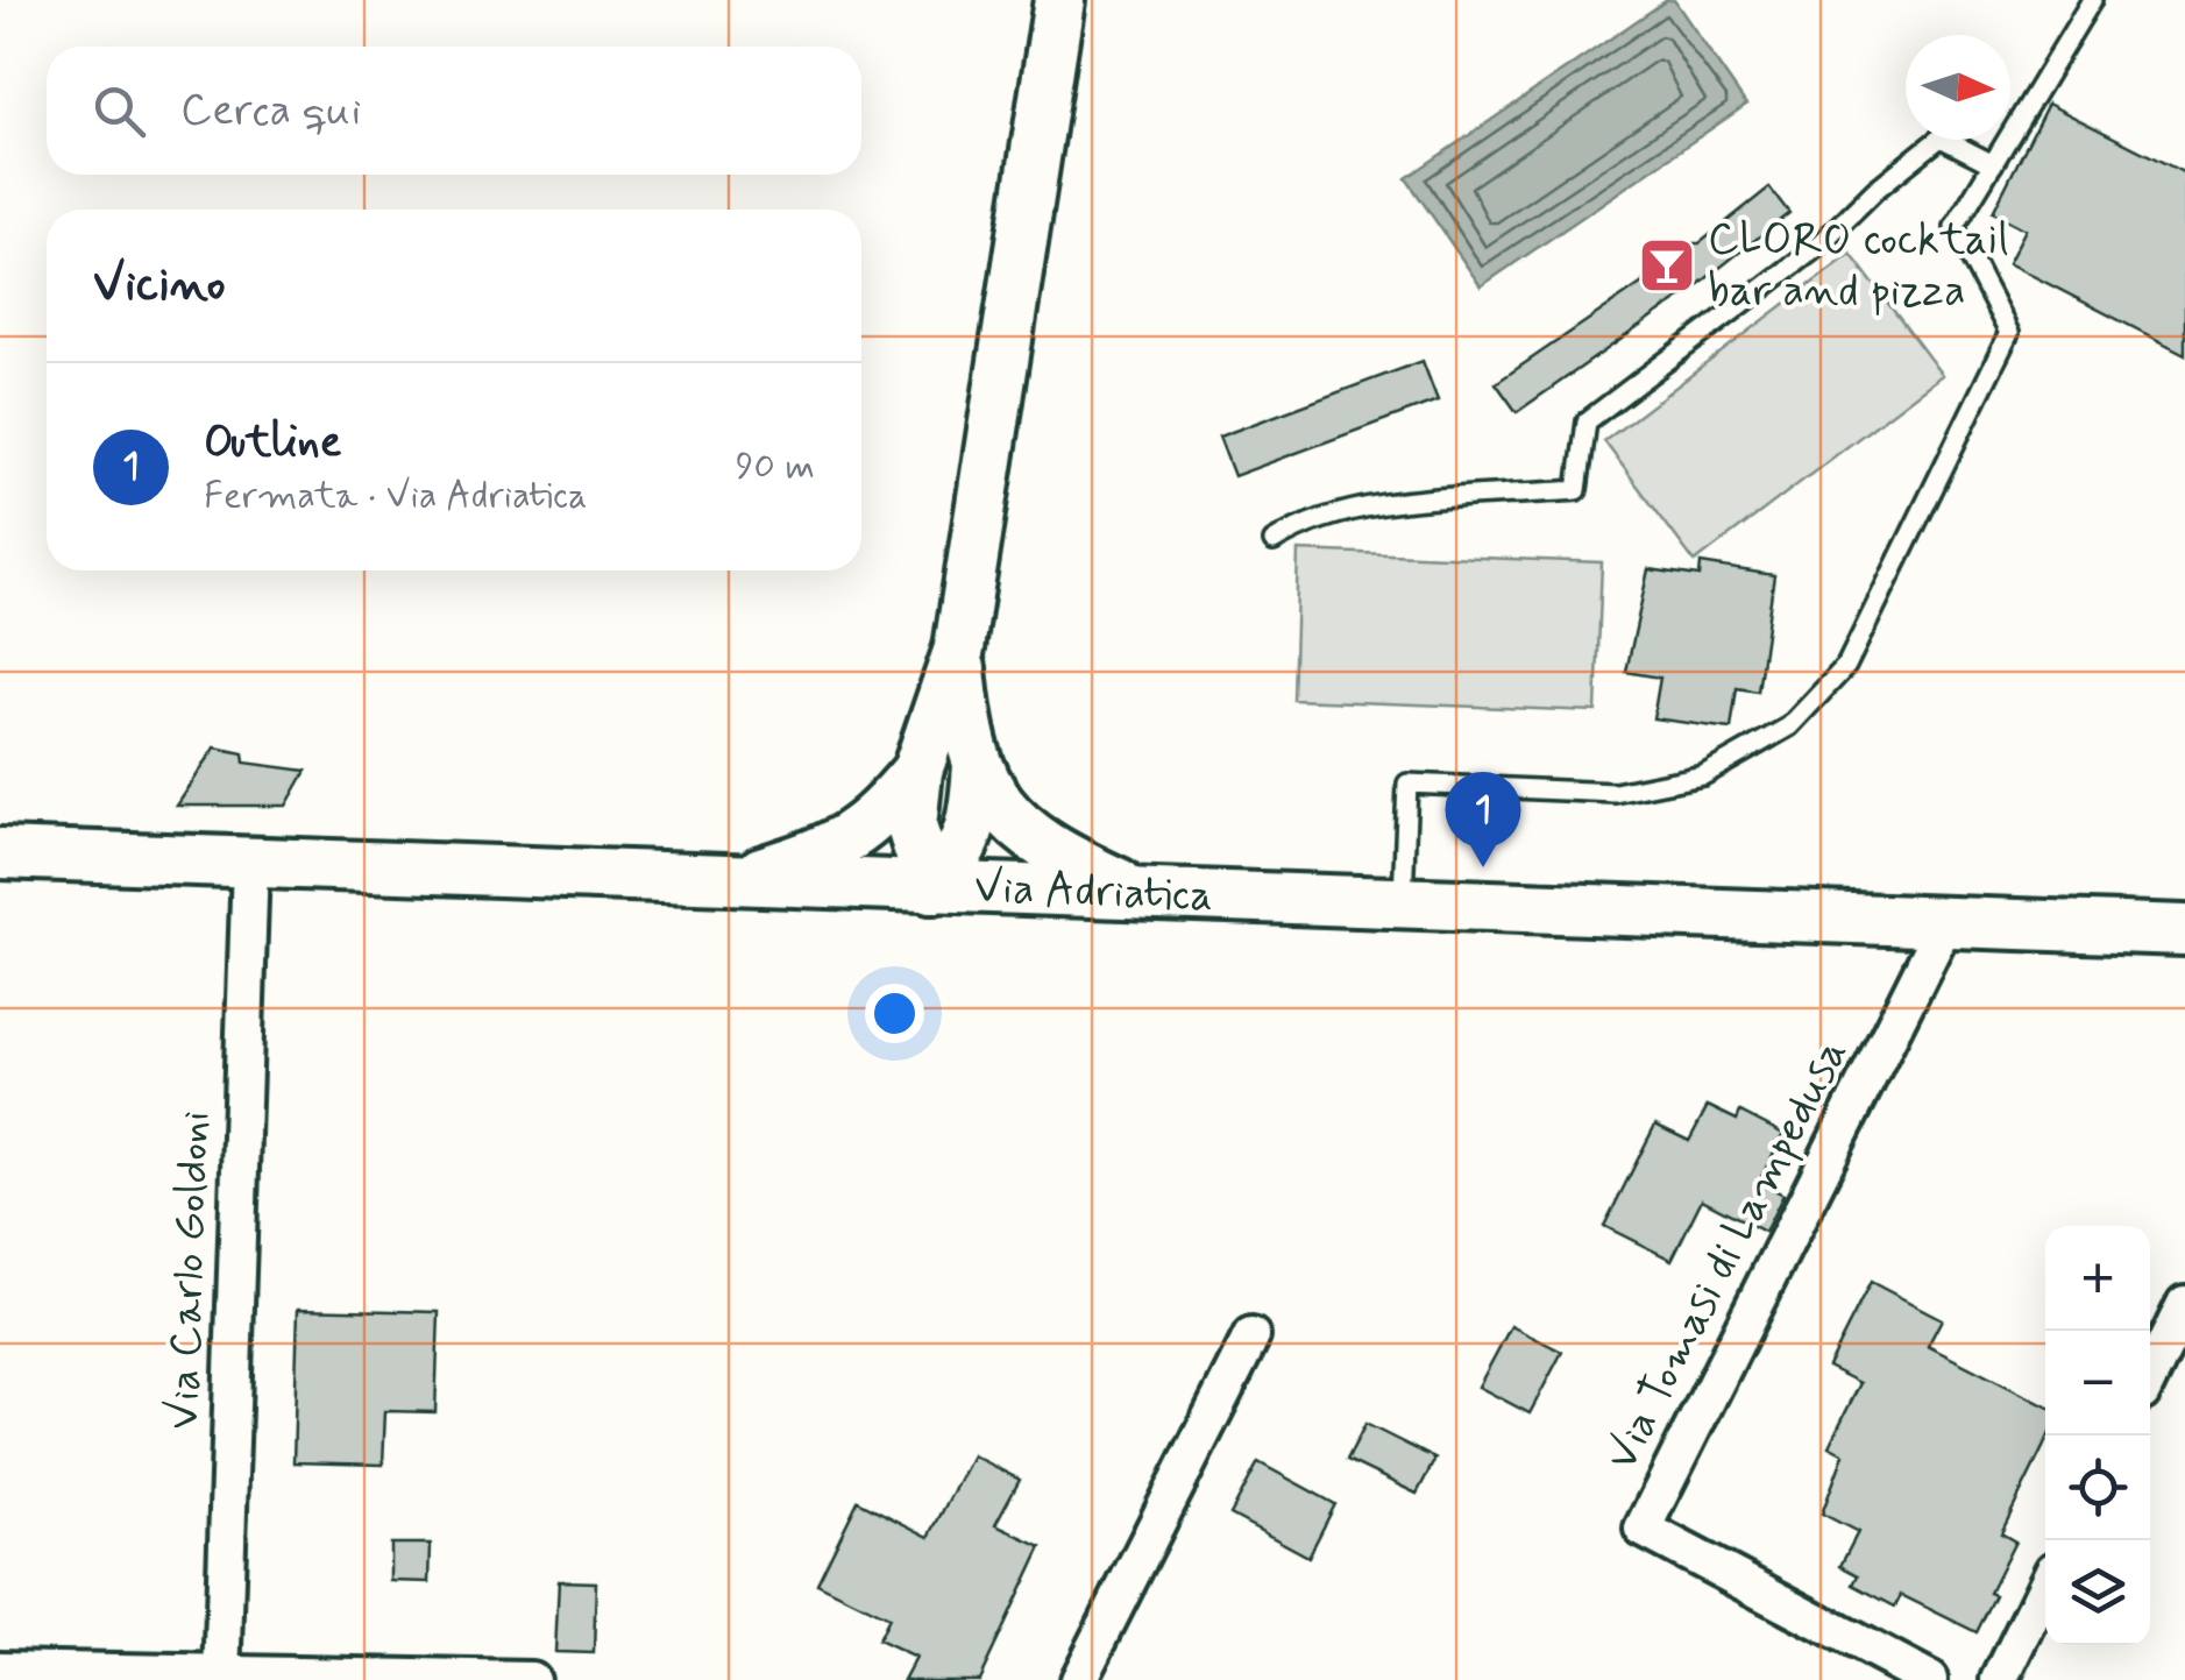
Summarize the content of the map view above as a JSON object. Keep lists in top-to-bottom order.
{
  "streets": {
    "street": ["Via Adriatica", "Via Tomasi di Lampedusa", "Via Carlo Goldoni"]
  },
  "crossings": [
    ["Via Adriatica", "Via Tomasi di Lampedusa"],
    ["Via Adriatica", "Via Carlo Goldoni"]
  ],
  "places": {
    "bar": ["CLORO cocktail bar and pizza"]
  },
  "north": "right",
  "page": {
    "search": "Cerca qui",
    "heading": "Vicino",
    "list": [
      {
        "mark": "1",
        "name": "Outline",
        "note": "Fermata · Via Adriatica",
        "value": "90 m"
      }
    ],
    "pins": "1",
    "map_buttons": ["+", "−"]
  }
}
